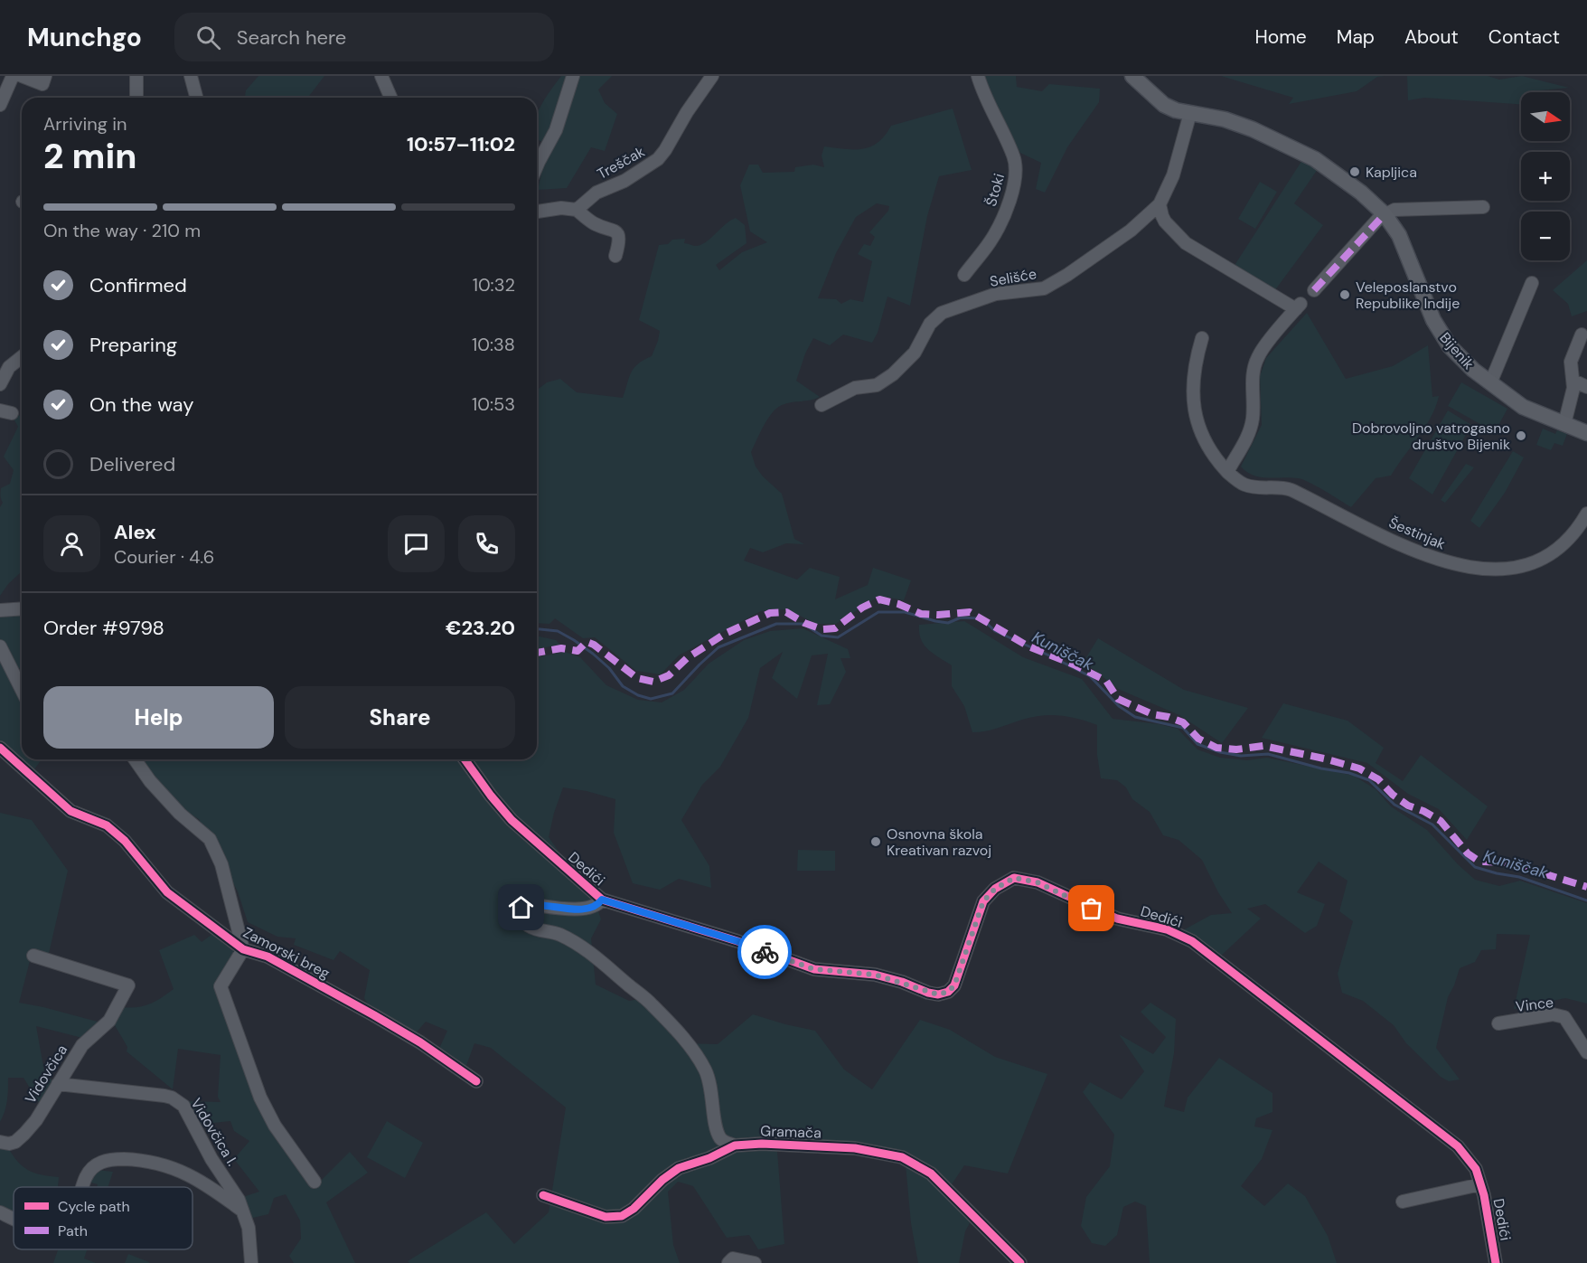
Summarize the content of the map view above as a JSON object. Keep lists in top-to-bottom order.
{
  "streets": {
    "main road": ["Bijenik"],
    "street": [
      "Treščak",
      "Štoki",
      "Selišće",
      "Šestinjak",
      "Dedići",
      "Zamorski breg",
      "Vince",
      "Vidovčica",
      "Vidovčica I.",
      "Gramača"
    ]
  },
  "crossings": [
    ["Selišće", "Bijenik"],
    ["Vidovčica", "Vidovčica I."]
  ],
  "water": ["Kuniščak"],
  "places": [
    "Kapljica",
    "Veleposlanstvo Republike Indije",
    "Dobrovoljno vatrogasno društvo Bijenik",
    "Osnovna škola Kreativan razvoj"
  ],
  "legend": ["Cycle path", "Path"],
  "north": "right",
  "page": {
    "header": "Munchgo",
    "search": "Search here",
    "nav": [
      "Home",
      "Map",
      "About",
      "Contact"
    ],
    "map_buttons": ["+", "−"],
    "heading": ["2 min", "Arriving in", "10:57–11:02"],
    "panel": [
      "Alex",
      "Courier · 4.6",
      "Order #9798",
      "€23.20"
    ],
    "bar": "On the way · 210 m",
    "list": [
      ["Confirmed", "10:32"],
      ["Preparing", "10:38"],
      ["On the way", "10:53"],
      "Delivered"
    ],
    "buttons": ["Help", "Share"]
  }
}
